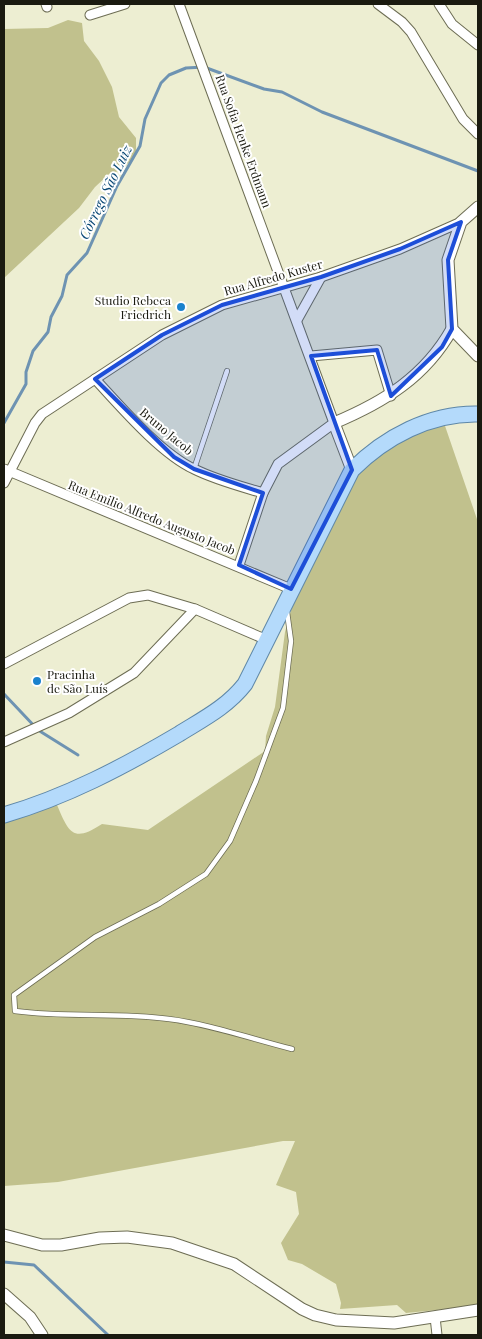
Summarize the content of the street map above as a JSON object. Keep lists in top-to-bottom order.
{
  "streets": {
    "street": [
      "Rua Sofia Henke Erdmann",
      "Rua Alfredo Kuster",
      "Bruno Jacob",
      "Rua Emilio Alfredo Augusto Jacob"
    ]
  },
  "crossings": [
    ["Rua Sofia Henke Erdmann", "Rua Alfredo Kuster"],
    ["Rua Alfredo Kuster", "Bruno Jacob"],
    ["Rua Alfredo Kuster", "Rua Emilio Alfredo Augusto Jacob"]
  ],
  "water": ["Córrego São Luiz"],
  "places": ["Studio Rebeca Friedrich", "Pracinha de São Luís"]
}
